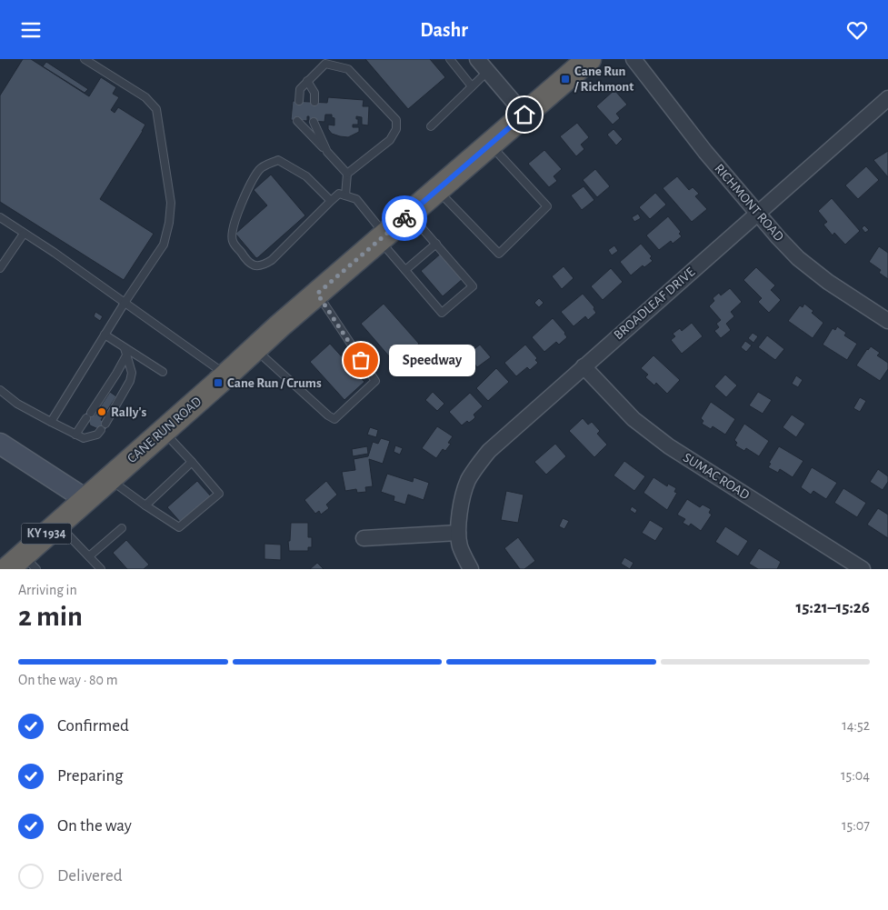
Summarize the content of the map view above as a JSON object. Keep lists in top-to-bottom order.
{
  "streets": {
    "highway": ["CANE RUN ROAD", "KY 1934"],
    "street": ["RICHMONT ROAD", "BROADLEAF DRIVE", "SUMAC ROAD"]
  },
  "crossings": [
    ["RICHMONT ROAD", "BROADLEAF DRIVE"],
    ["BROADLEAF DRIVE", "SUMAC ROAD"]
  ],
  "places": {
    "transit": ["Cane Run / Richmont", "Cane Run / Crums"],
    "other": ["Speedway", "Rally's"]
  },
  "page": {
    "header": "Dashr",
    "bubble": "Speedway",
    "heading": ["2 min", "Arriving in", "15:21–15:26"],
    "bar": "On the way · 80 m",
    "list": [
      ["Confirmed", "14:52"],
      ["Preparing", "15:04"],
      ["On the way", "15:07"],
      "Delivered"
    ]
  }
}
